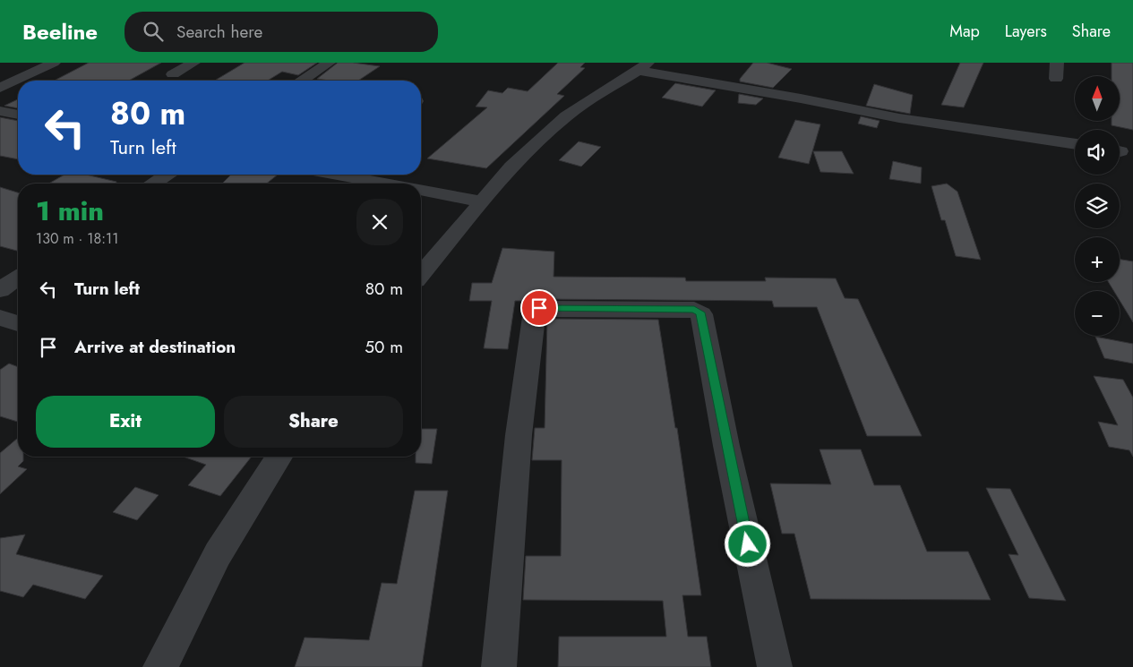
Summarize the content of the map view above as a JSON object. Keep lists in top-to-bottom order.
{
  "north": "top",
  "page": {
    "header": "Beeline",
    "search": "Search here",
    "nav": ["Map", "Layers", "Share"],
    "map_buttons": ["+", "−"],
    "turn": ["80 m", "Turn left"],
    "heading": ["1 min", "130 m · 18:11"],
    "list": [
      {
        "name": "Turn left",
        "value": "80 m"
      },
      {
        "name": "Arrive at destination",
        "value": "50 m"
      }
    ],
    "buttons": ["Exit", "Share"]
  }
}
